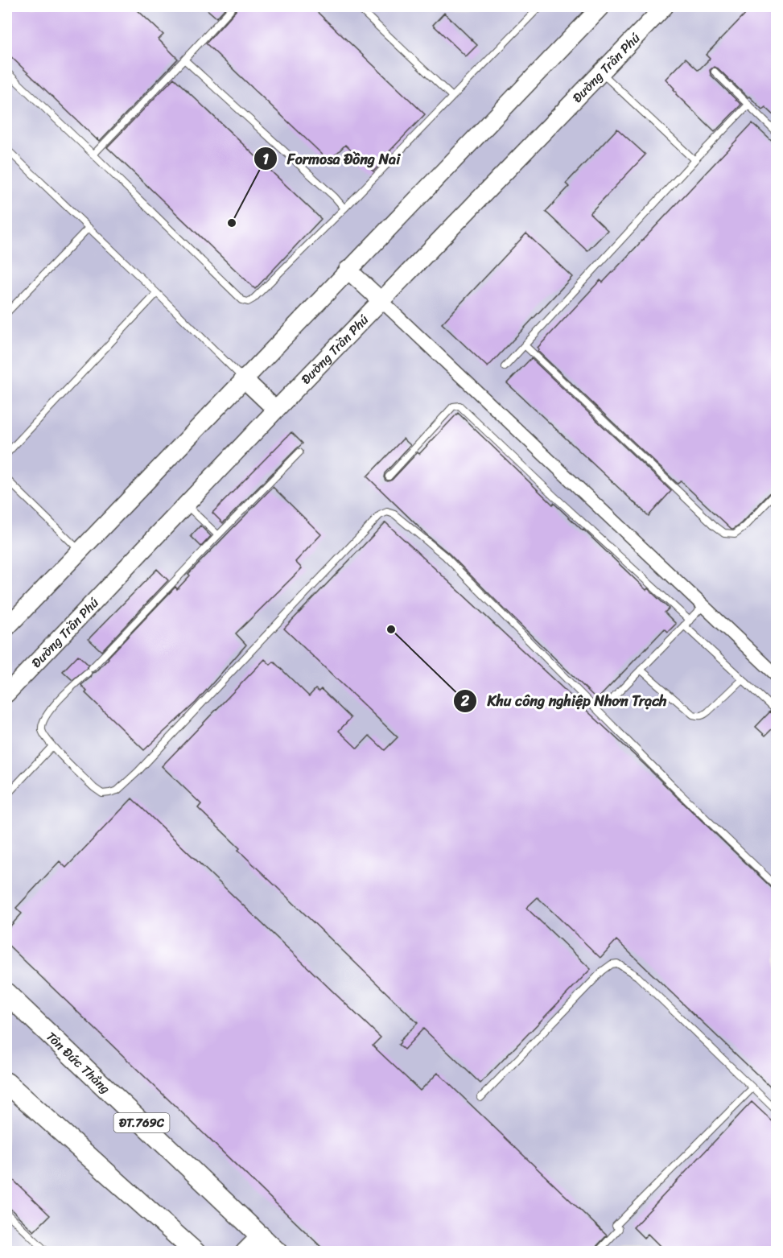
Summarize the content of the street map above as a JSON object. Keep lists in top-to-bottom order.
{
  "streets": {
    "main road": ["Đường Trần Phú", "Tôn Đức Thắng", "ĐT.769C"]
  },
  "places": ["Formosa Đồng Nai", "Khu công nghiệp Nhơn Trạch"]
}
